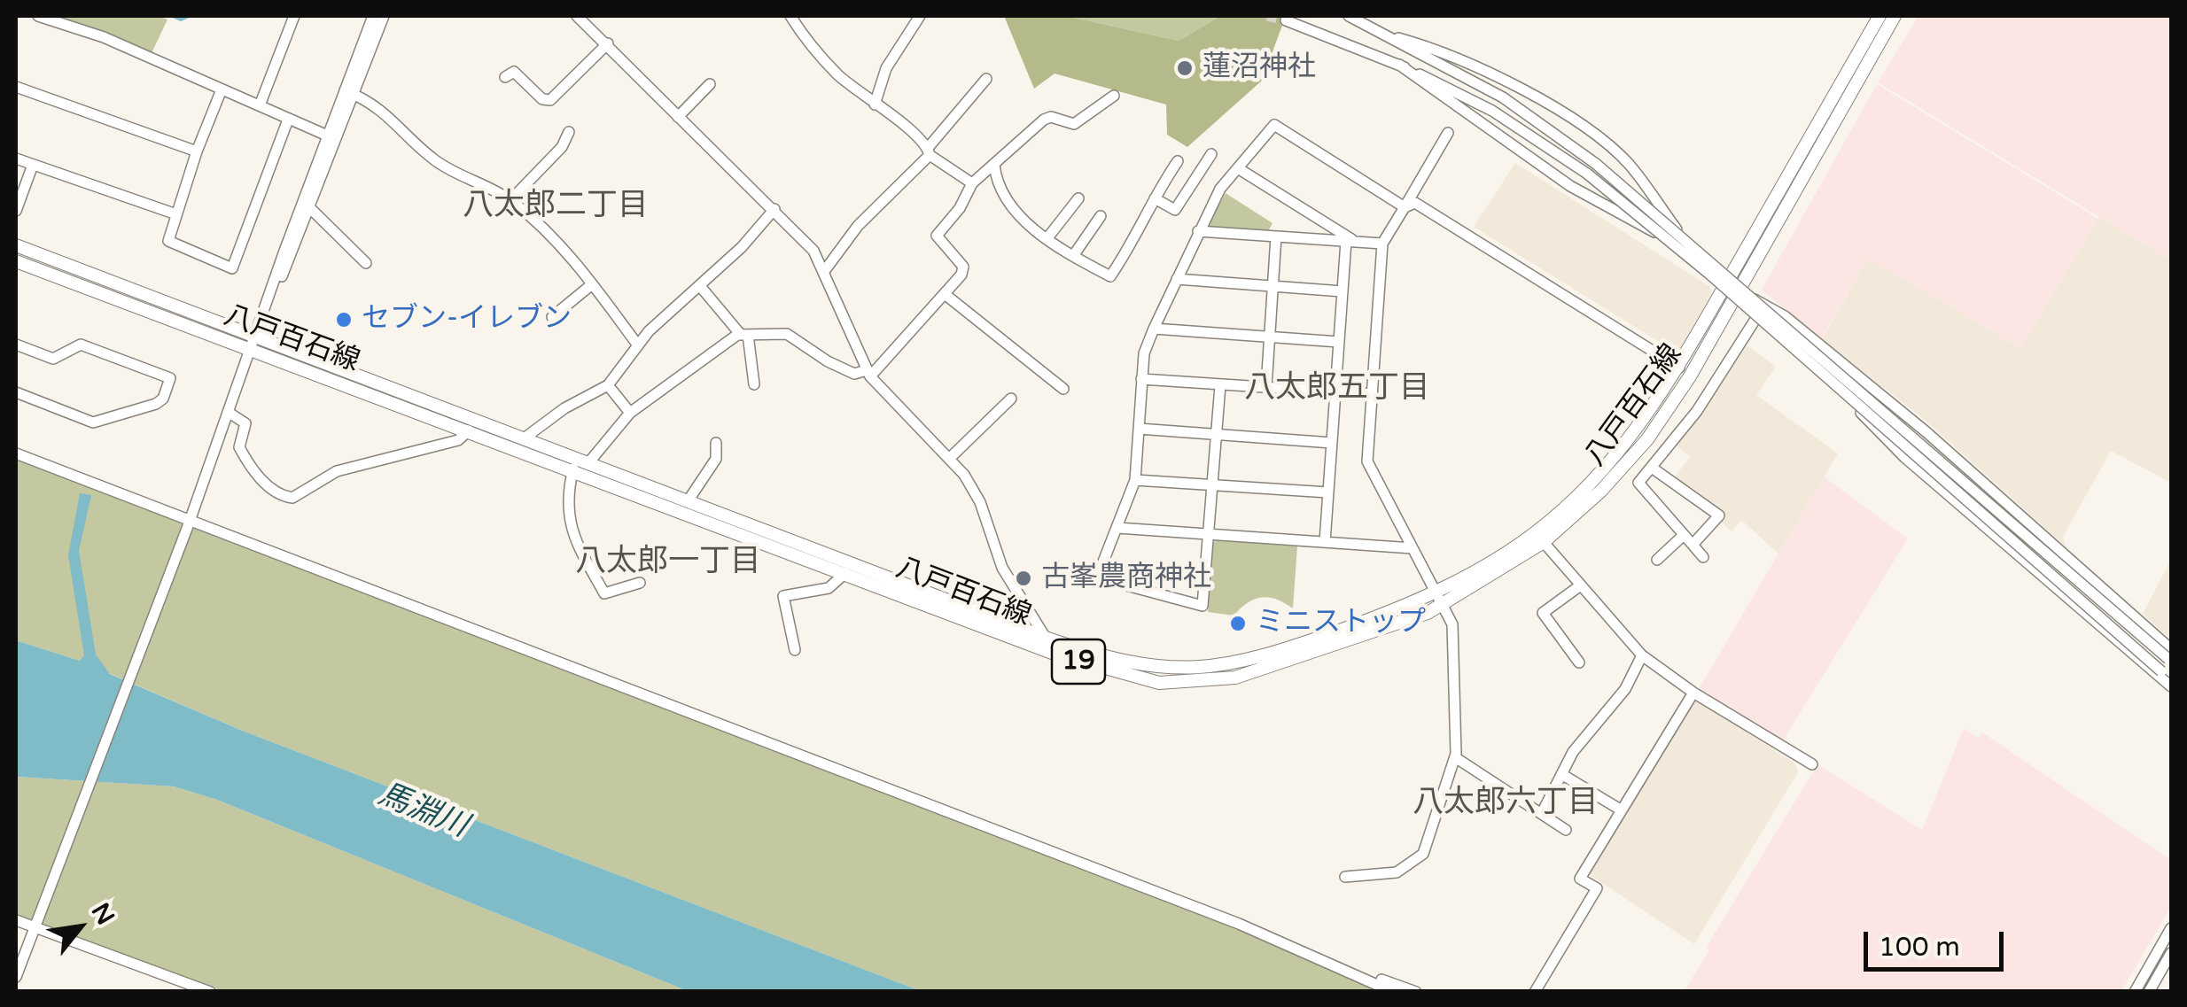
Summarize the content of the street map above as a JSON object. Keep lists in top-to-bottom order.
{
  "streets": {
    "main road": ["八戸百石線", "19"]
  },
  "districts": [
    "八太郎二丁目",
    "八太郎五丁目",
    "八太郎一丁目",
    "八太郎六丁目"
  ],
  "water": ["馬淵川"],
  "places": [
    "蓮沼神社",
    "セブン-イレブン",
    "古峯農商神社",
    "ミニストップ"
  ],
  "scale_bar": "100 m",
  "north": "top right"
}
